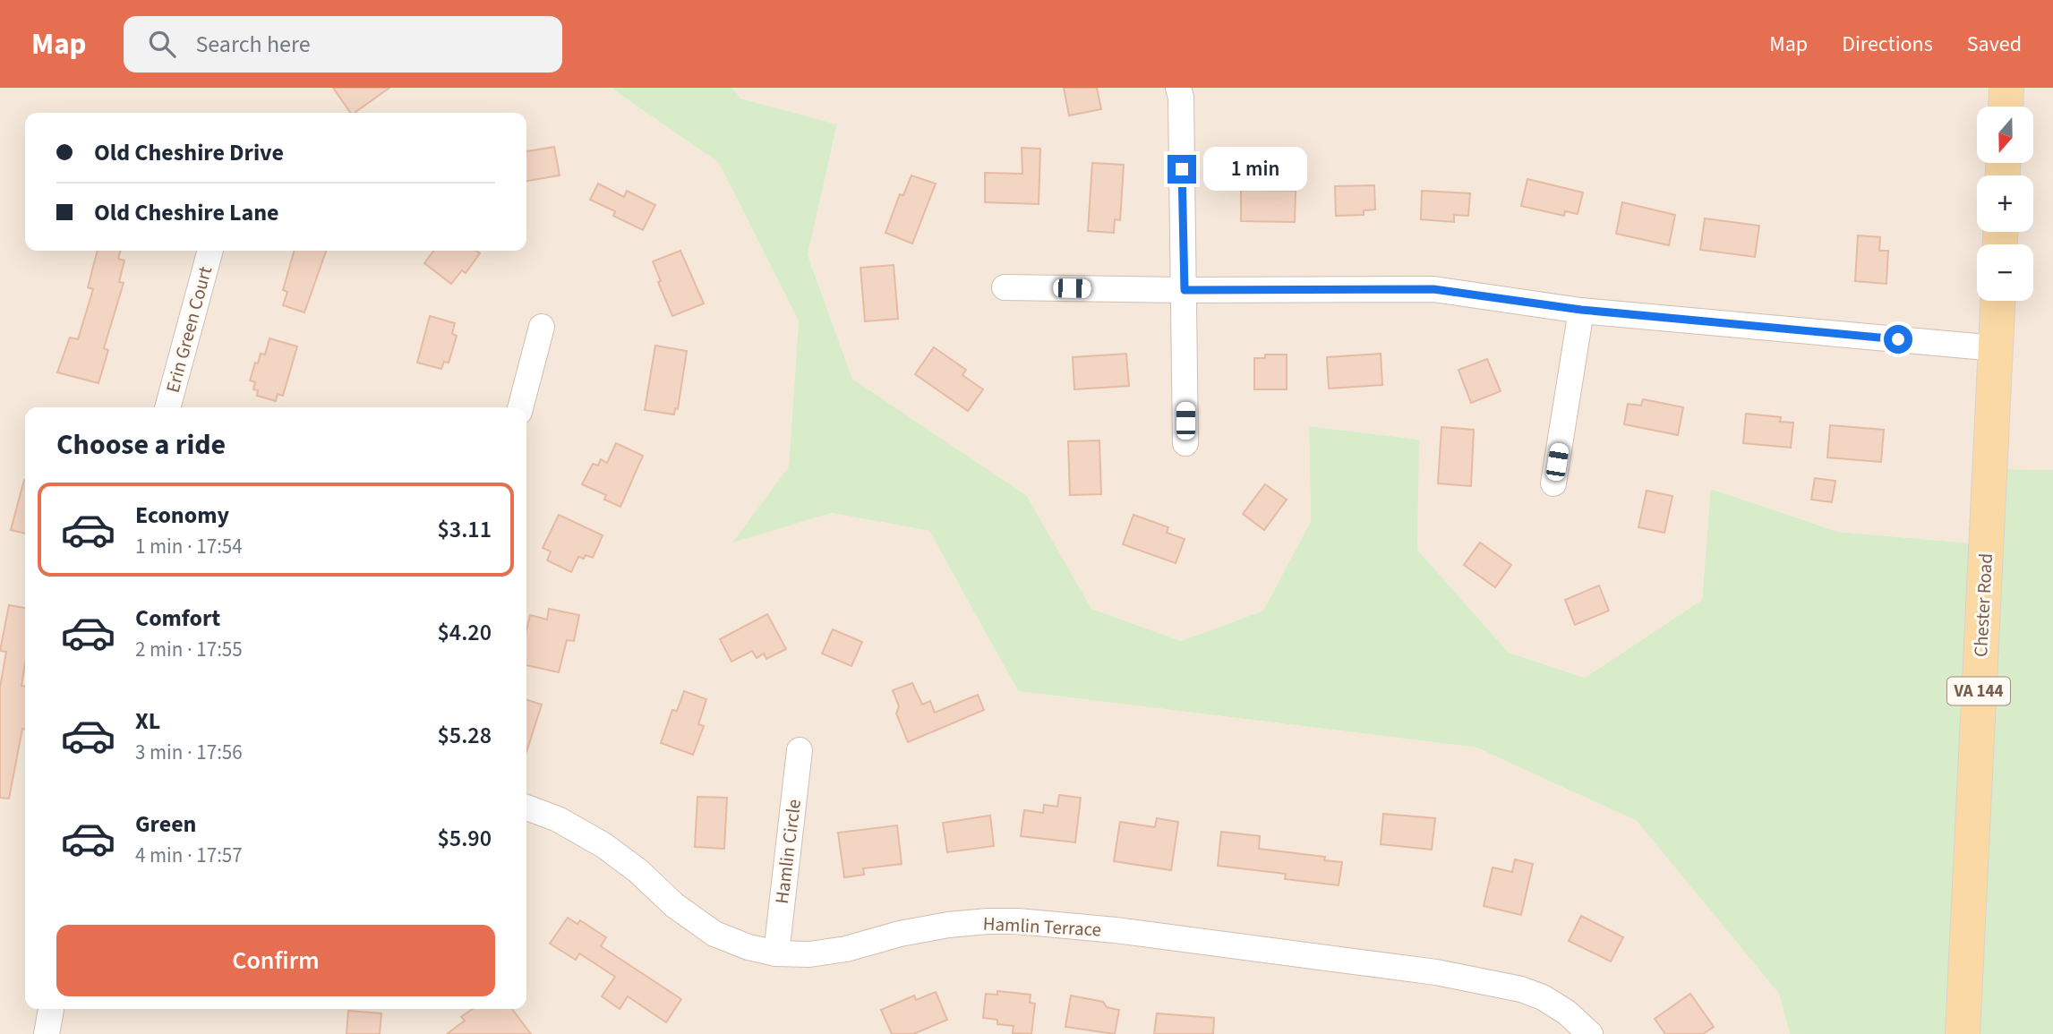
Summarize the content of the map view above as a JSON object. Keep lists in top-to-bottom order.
{
  "streets": {
    "main road": ["Chester Road", "VA 144"],
    "street": ["Erin Green Court", "Hamlin Circle", "Hamlin Terrace"]
  },
  "crossings": [
    ["Hamlin Circle", "Hamlin Terrace"]
  ],
  "north": "bottom",
  "page": {
    "header": "Map",
    "search": "Search here",
    "nav": ["Map", "Directions", "Saved"],
    "map_buttons": ["+", "−"],
    "banner": ["Old Cheshire Drive", "Old Cheshire Lane"],
    "bubble": "1 min",
    "heading": "Choose a ride",
    "list": [
      {
        "name": "Economy",
        "note": "1 min · 17:54",
        "value": "$3.11"
      },
      {
        "name": "Comfort",
        "note": "2 min · 17:55",
        "value": "$4.20"
      },
      {
        "name": "XL",
        "note": "3 min · 17:56",
        "value": "$5.28"
      },
      {
        "name": "Green",
        "note": "4 min · 17:57",
        "value": "$5.90"
      }
    ],
    "buttons": "Confirm"
  }
}
